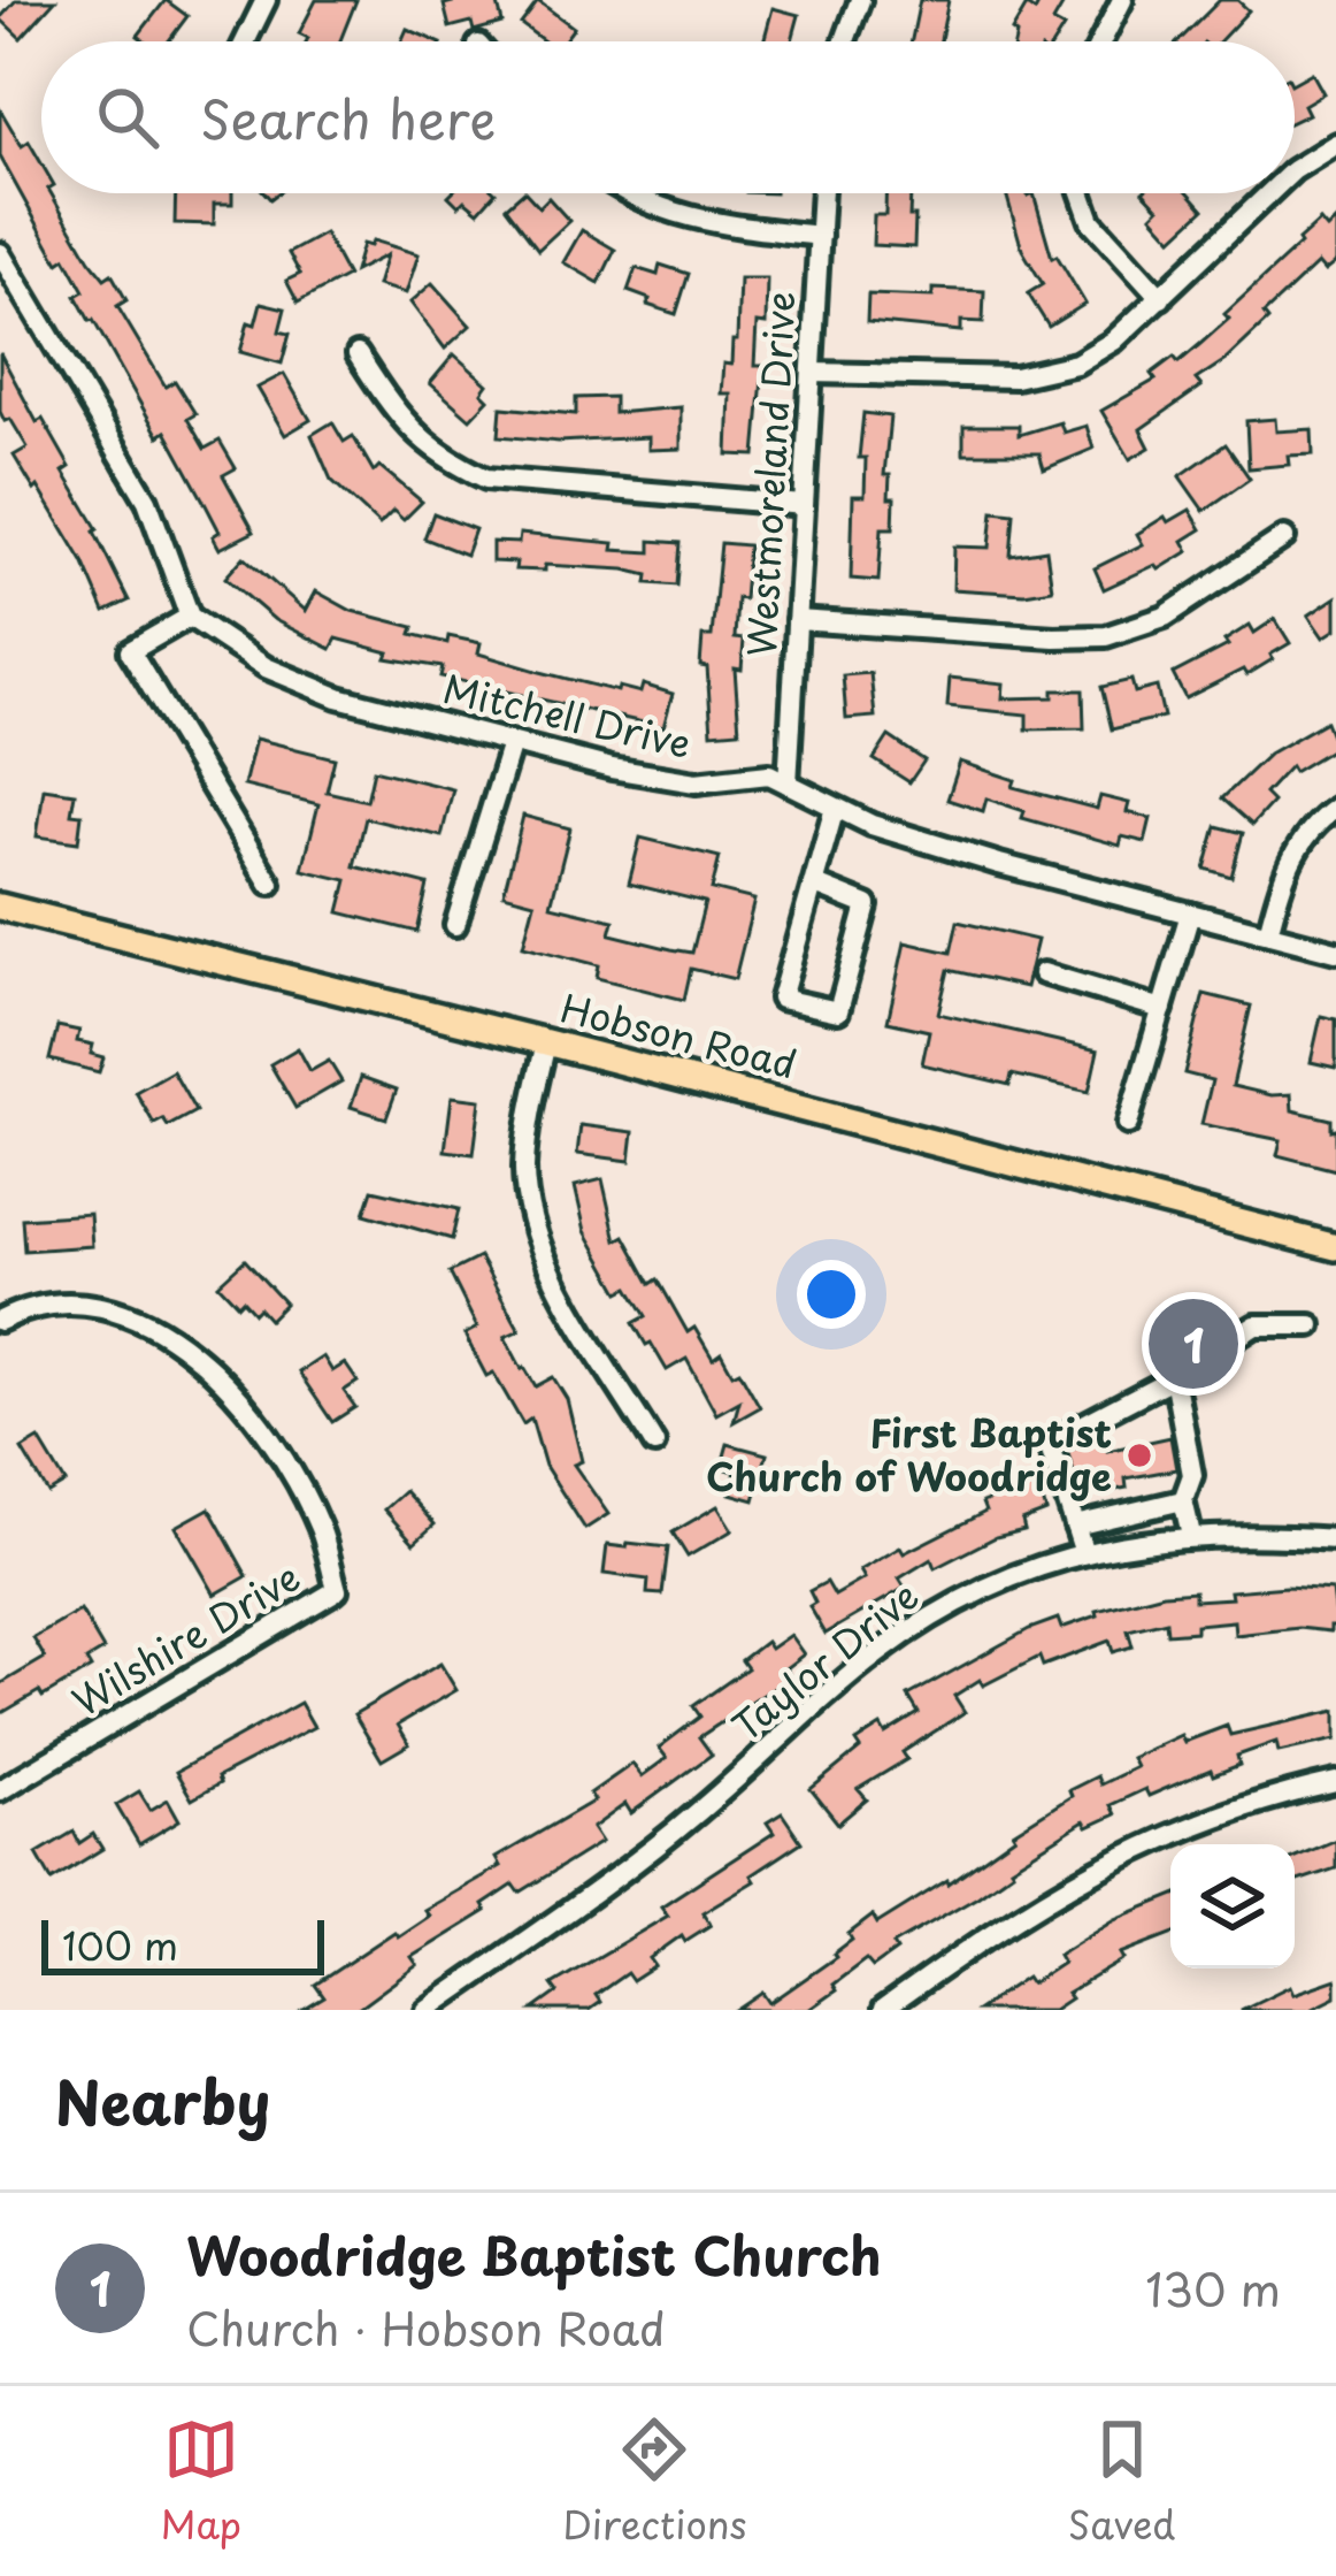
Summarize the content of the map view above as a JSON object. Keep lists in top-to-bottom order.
{
  "streets": {
    "main road": ["Hobson Road"],
    "street": [
      "Westmoreland Drive",
      "Mitchell Drive",
      "Wilshire Drive",
      "Taylor Drive"
    ]
  },
  "crossings": [
    ["Westmoreland Drive", "Mitchell Drive"]
  ],
  "places": ["First Baptist Church of Woodridge"],
  "scale_bar": "100 m",
  "page": {
    "search": "Search here",
    "pins": "1",
    "scale": "100 m",
    "heading": "Nearby",
    "list": [
      {
        "mark": "1",
        "name": "Woodridge Baptist Church",
        "note": "Church · Hobson Road",
        "value": "130 m"
      }
    ],
    "nav": ["Map", "Directions", "Saved"]
  }
}
